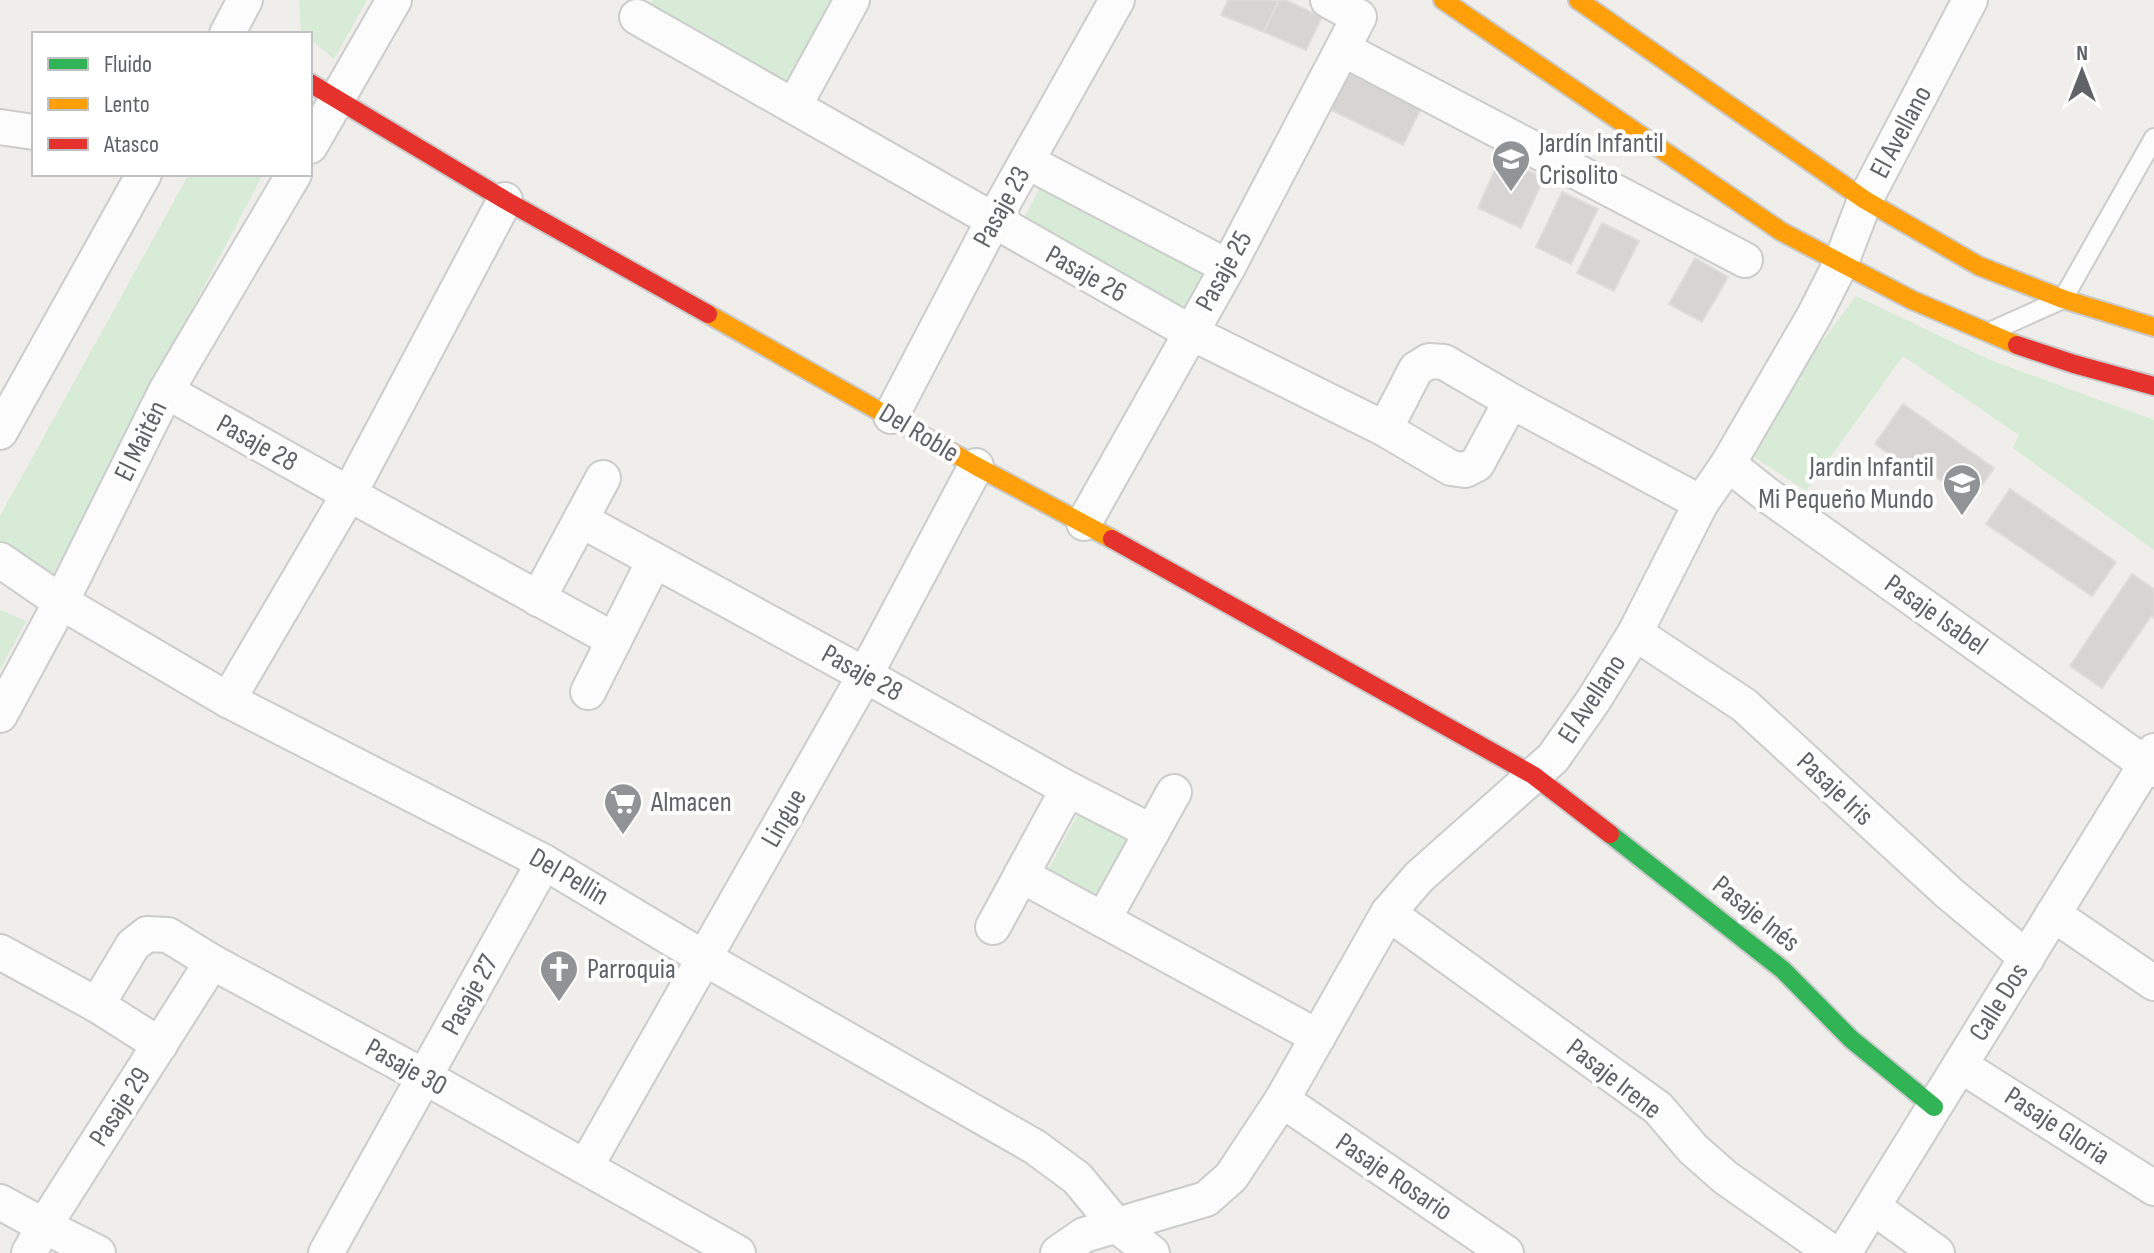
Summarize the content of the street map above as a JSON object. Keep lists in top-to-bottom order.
{
  "streets": {
    "street": [
      "El Avellano",
      "Pasaje 23",
      "Pasaje 25",
      "Pasaje 26",
      "Del Roble",
      "El Maitén",
      "Pasaje 28",
      "Pasaje Isabel",
      "Pasaje Iris",
      "Lingue",
      "Del Pellin",
      "Pasaje Inés",
      "Pasaje 27",
      "Calle Dos",
      "Pasaje 30",
      "Pasaje Irene",
      "Pasaje 29",
      "Pasaje Gloria",
      "Pasaje Rosario"
    ]
  },
  "crossings": [
    ["El Avellano", "Del Roble"],
    ["El Avellano", "Pasaje Isabel"],
    ["El Avellano", "Pasaje Iris"],
    ["El Avellano", "Del Pellin"],
    ["El Avellano", "Pasaje Inés"],
    ["El Avellano", "Pasaje Irene"],
    ["El Avellano", "Pasaje Rosario"],
    ["Pasaje 23", "Pasaje 26"],
    ["Pasaje 23", "Del Roble"],
    ["Pasaje 25", "Pasaje 26"],
    ["Pasaje 25", "Del Roble"],
    ["Del Roble", "Lingue"],
    ["Del Roble", "Pasaje Inés"],
    ["El Maitén", "Pasaje 28"],
    ["El Maitén", "Del Pellin"],
    ["Pasaje 28", "Lingue"],
    ["Pasaje Isabel", "Calle Dos"],
    ["Pasaje Iris", "Calle Dos"],
    ["Lingue", "Del Pellin"],
    ["Lingue", "Pasaje 30"],
    ["Del Pellin", "Pasaje 27"],
    ["Pasaje Inés", "Calle Dos"],
    ["Pasaje 27", "Pasaje 30"],
    ["Calle Dos", "Pasaje Gloria"],
    ["Pasaje 30", "Pasaje 29"]
  ],
  "places": {
    "school or university": ["Jardín Infantil Crisolito", "Jardin Infantil Mi Pequeño Mundo"],
    "supermarket": ["Almacen"],
    "church": ["Parroquia"]
  },
  "legend": ["Fluido", "Lento", "Atasco"],
  "north": "top"
}
